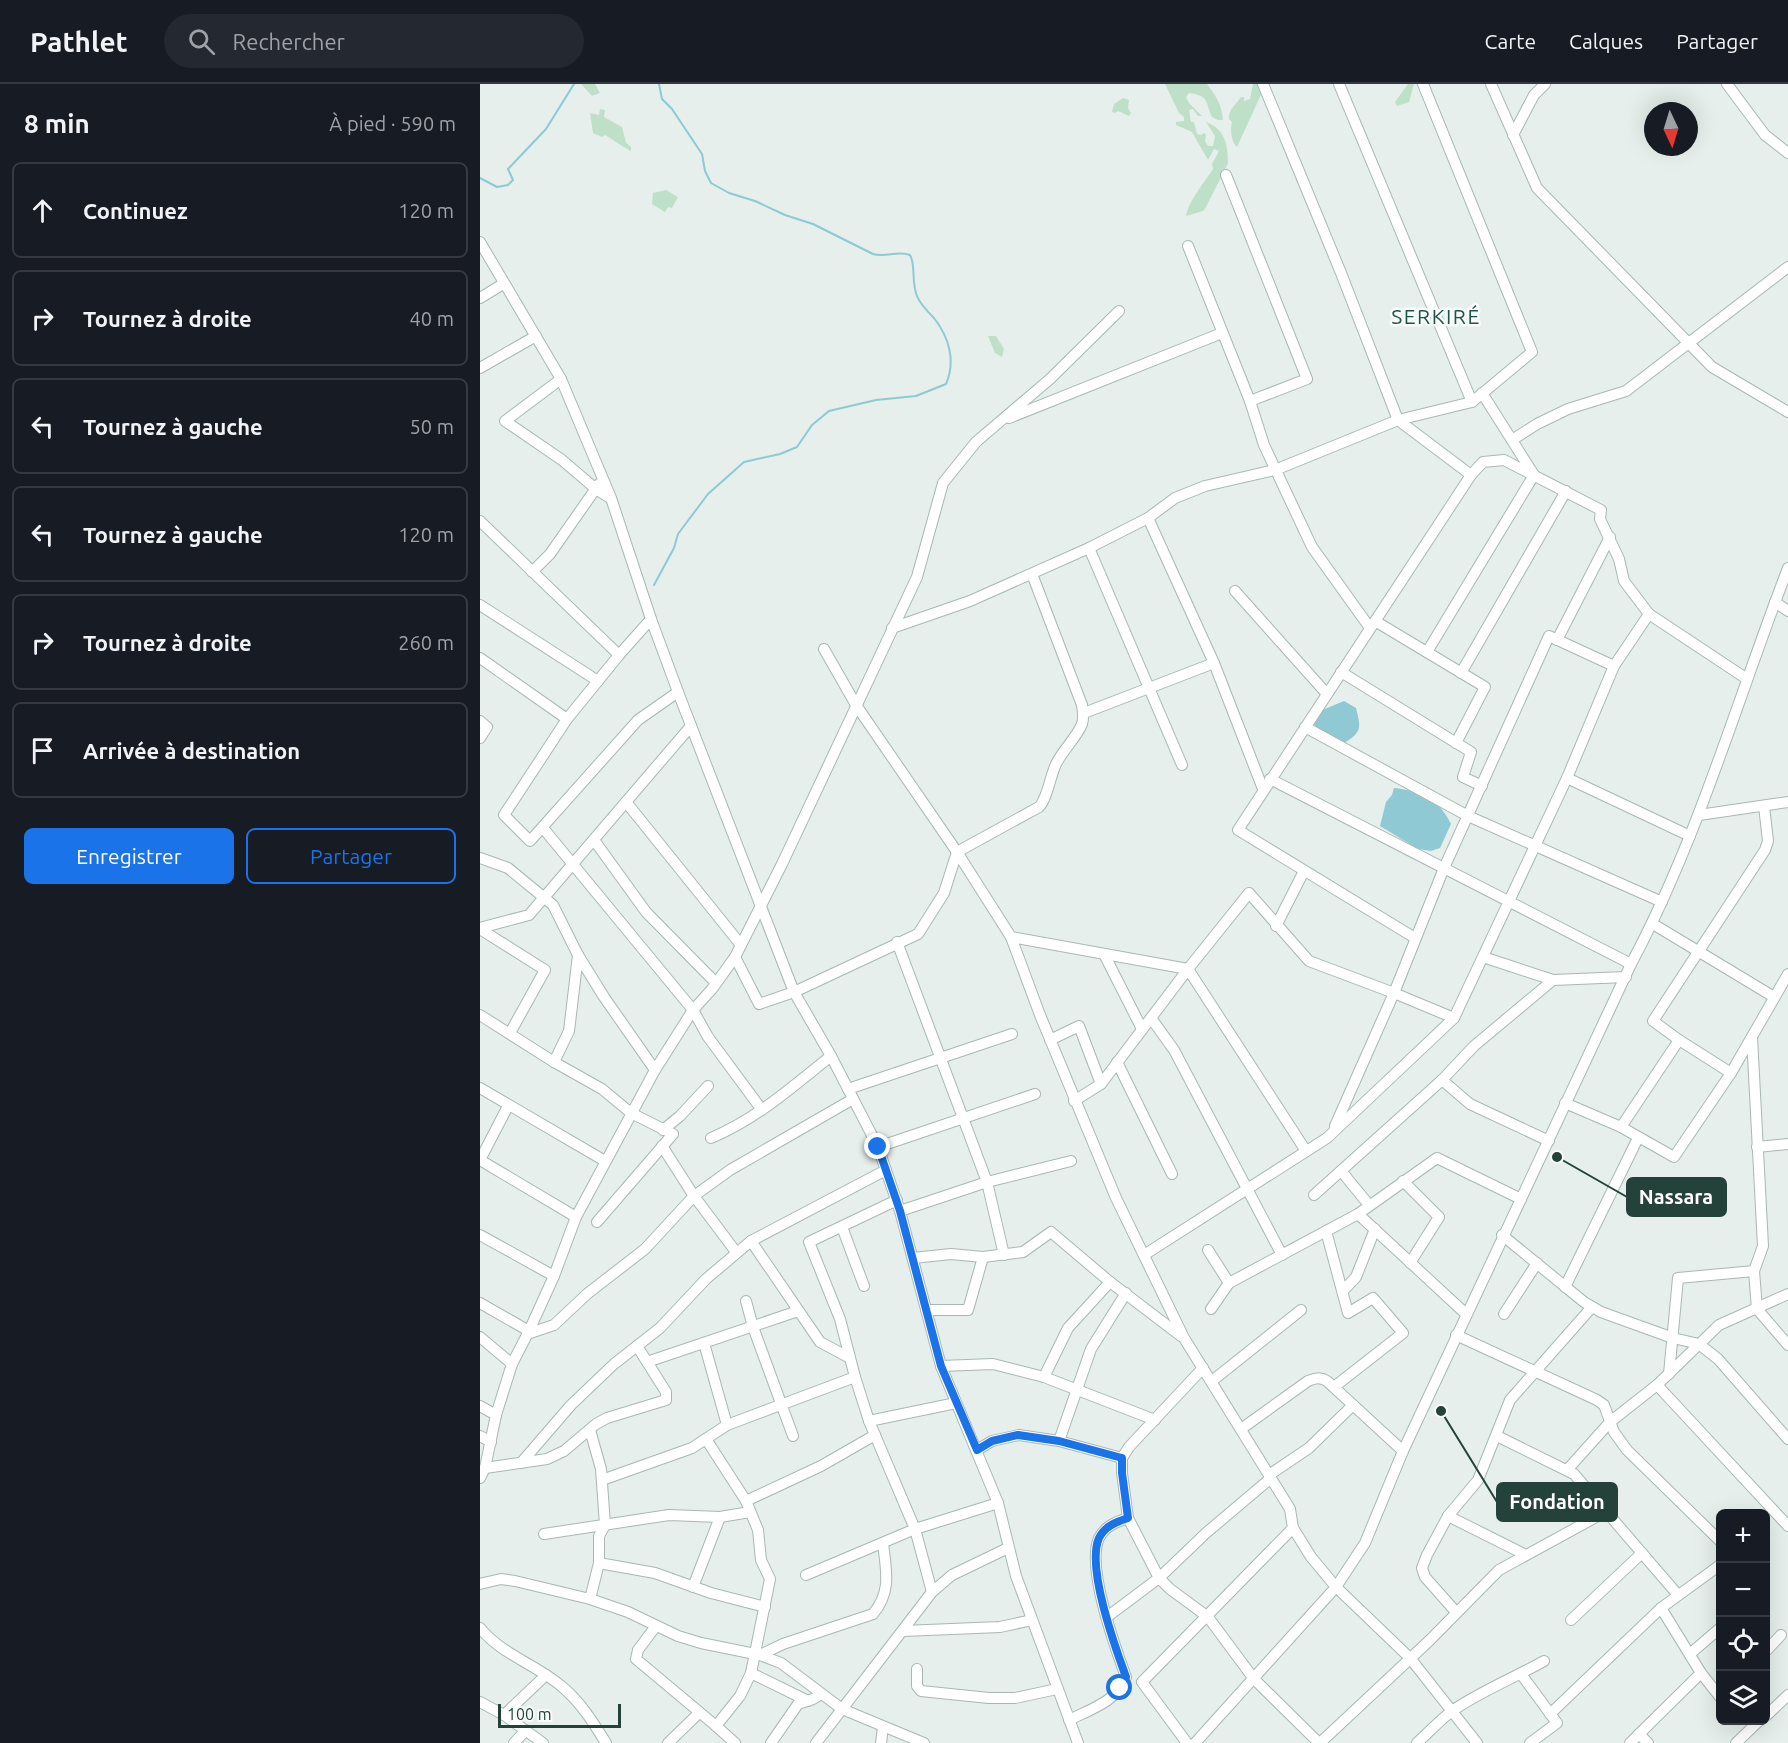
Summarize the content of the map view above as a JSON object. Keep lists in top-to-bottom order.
{
  "districts": ["SERKIRÉ"],
  "places": ["Nassara", "Fondation"],
  "scale_bar": "100 m",
  "north": "bottom",
  "page": {
    "header": "Pathlet",
    "search": "Rechercher",
    "nav": ["Carte", "Calques", "Partager"],
    "heading": ["8 min", "À pied · 590 m"],
    "list": [
      ["Continuez", "120 m"],
      ["Tournez à droite", "40 m"],
      ["Tournez à gauche", "50 m"],
      ["Tournez à gauche", "120 m"],
      ["Tournez à droite", "260 m"],
      "Arrivée à destination"
    ],
    "buttons": ["Enregistrer", "Partager"],
    "map_buttons": ["+", "−"],
    "scale": "100 m"
  }
}
